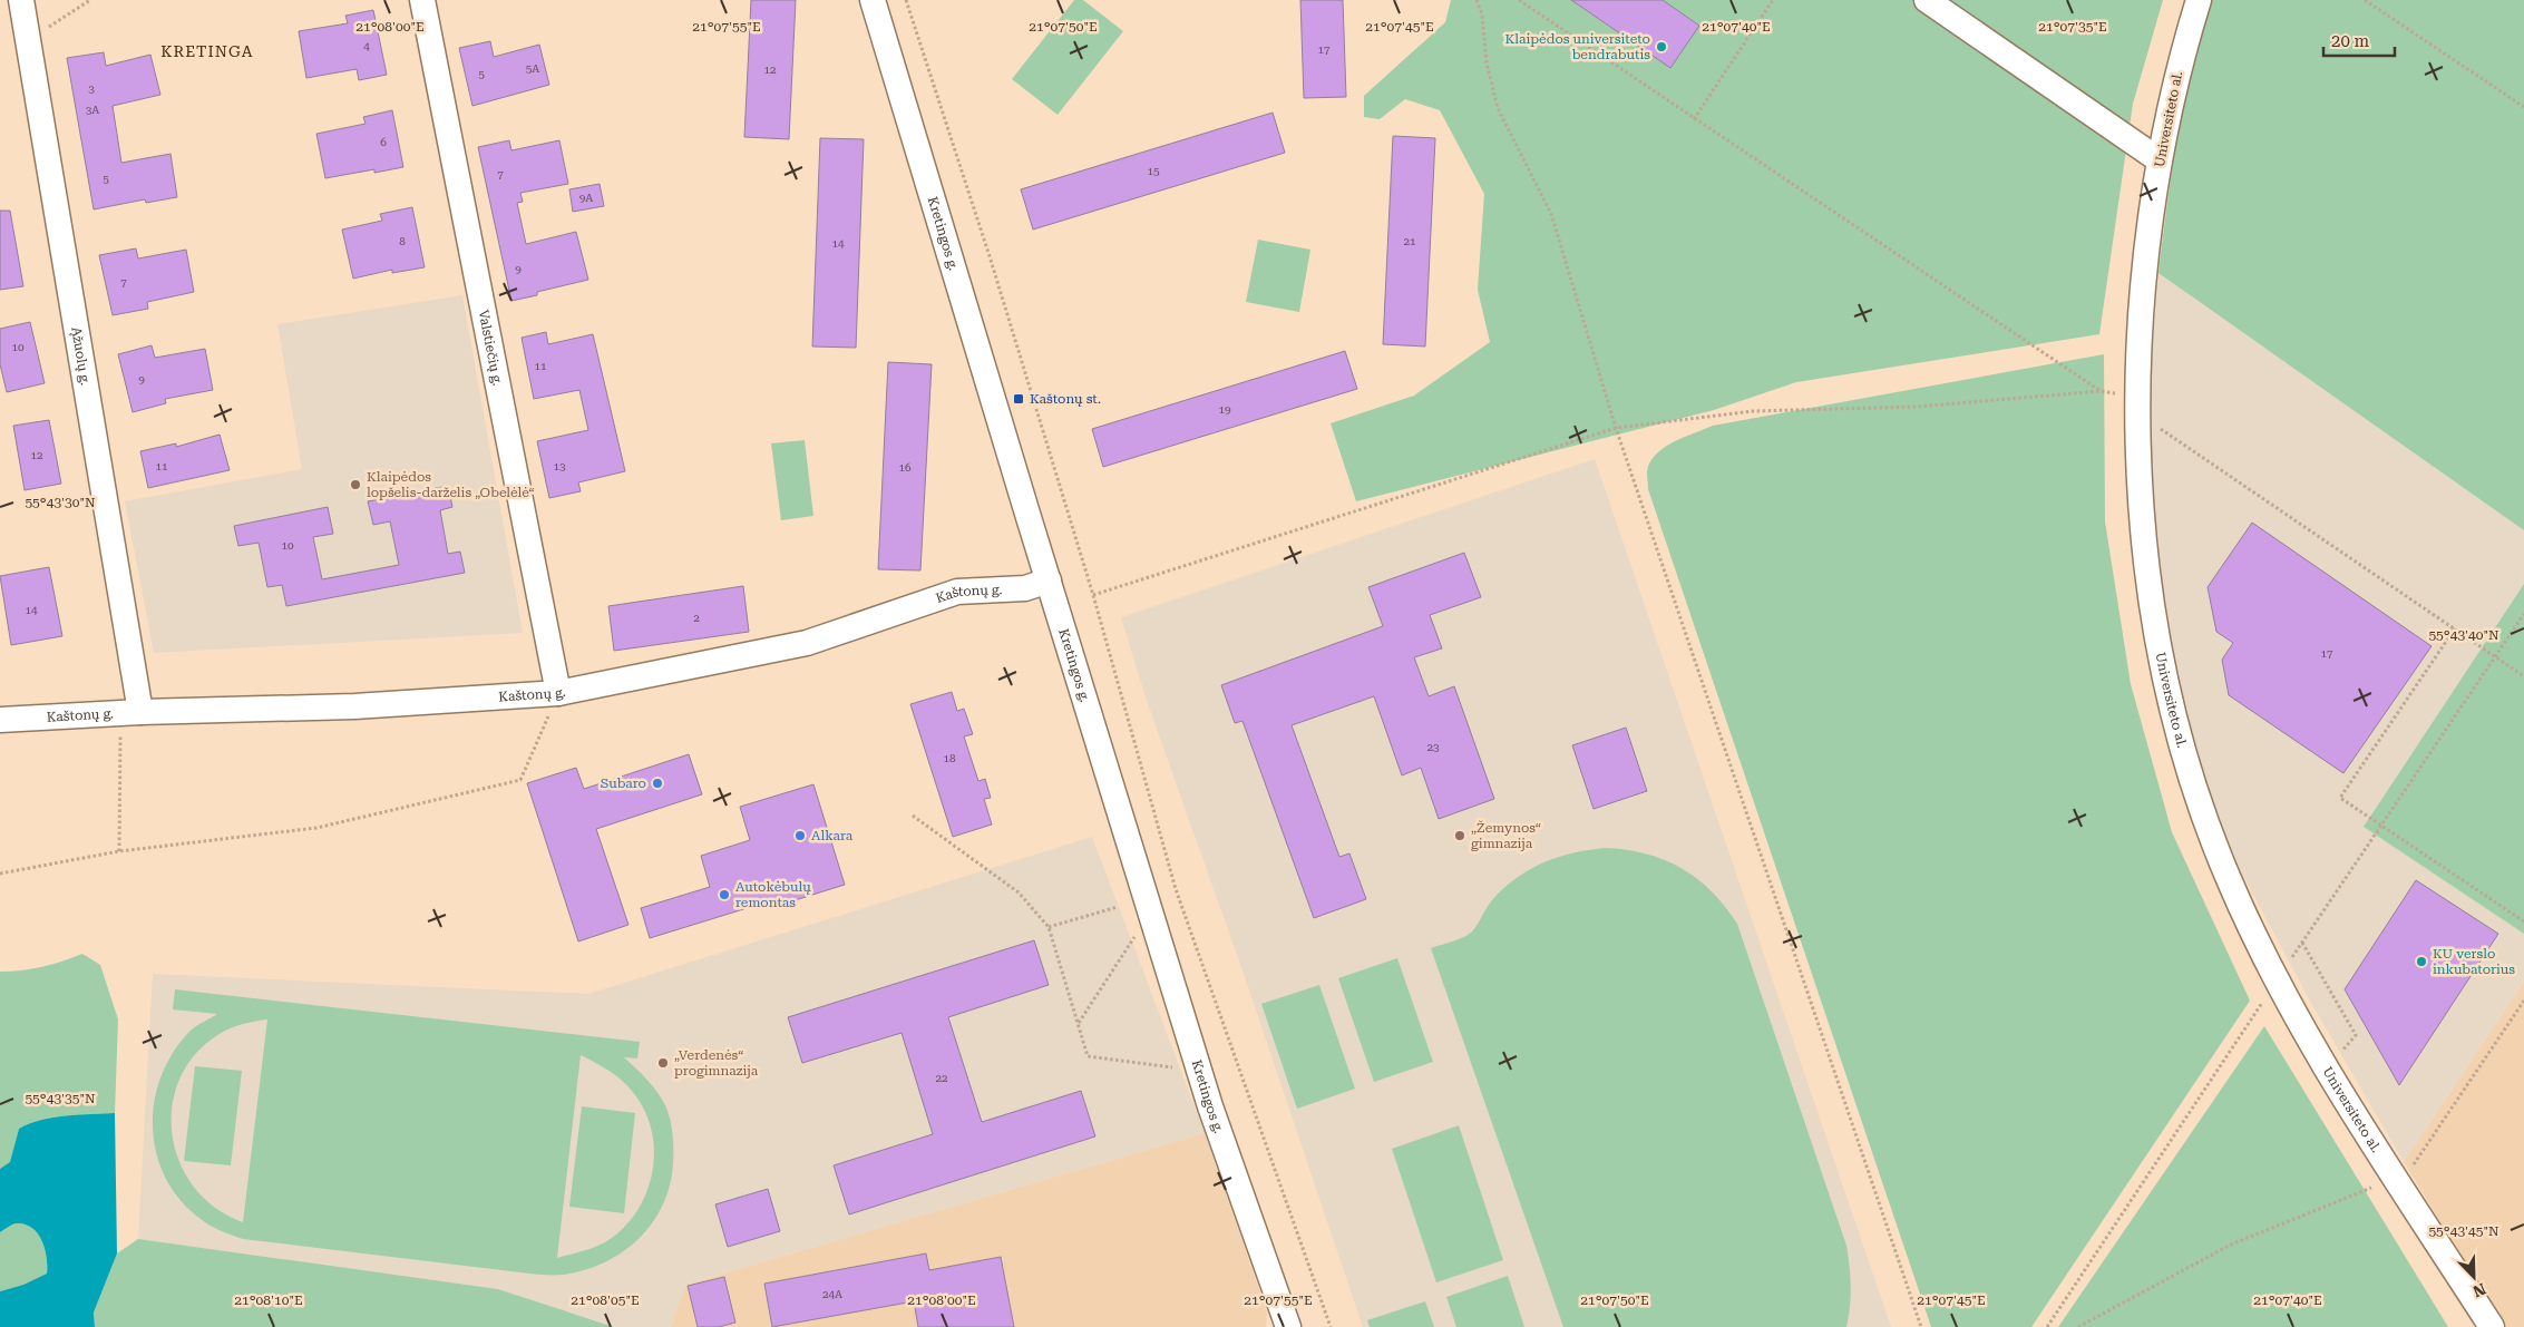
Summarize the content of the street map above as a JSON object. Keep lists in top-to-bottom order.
{
  "streets": {
    "street": [
      "Universiteto al.",
      "Kretingos g.",
      "Valstiečių g.",
      "Ąžuolų g.",
      "Kaštonų g."
    ]
  },
  "crossings": [
    ["Kretingos g.", "Kaštonų g."],
    ["Valstiečių g.", "Kaštonų g."],
    ["Ąžuolų g.", "Kaštonų g."]
  ],
  "districts": ["KRETINGA"],
  "places": {
    "other": [
      "Klaipėdos universiteto bendrabutis",
      "Klaipėdos lopšelis-darželis „Obelėlė“",
      "Subaro",
      "Alkara",
      "„Žemynos“ gimnazija",
      "Autokėbulų remontas",
      "KU verslo inkubatorius",
      "„Verdenės“ progimnazija"
    ],
    "transit": ["Kaštonų st."]
  },
  "house_numbers": [
    "4",
    "17",
    "5A",
    "12",
    "5",
    "3",
    "3A",
    "6",
    "15",
    "7",
    "5",
    "9A",
    "8",
    "21",
    "14",
    "9",
    "7",
    "10",
    "11",
    "9",
    "19",
    "12",
    "11",
    "13",
    "16",
    "10",
    "14",
    "2",
    "17",
    "23",
    "18",
    "22",
    "24A"
  ],
  "scale_bar": "20 m",
  "north": "bottom right",
  "coordinates": [
    "21°08'00\"E",
    "21°07'55\"E",
    "21°07'50\"E",
    "21°07'45\"E",
    "21°07'40\"E",
    "21°07'35\"E",
    "55°43'30\"N",
    "55°43'40\"N",
    "55°43'35\"N",
    "55°43'45\"N",
    "21°08'10\"E",
    "21°08'05\"E"
  ]
}
